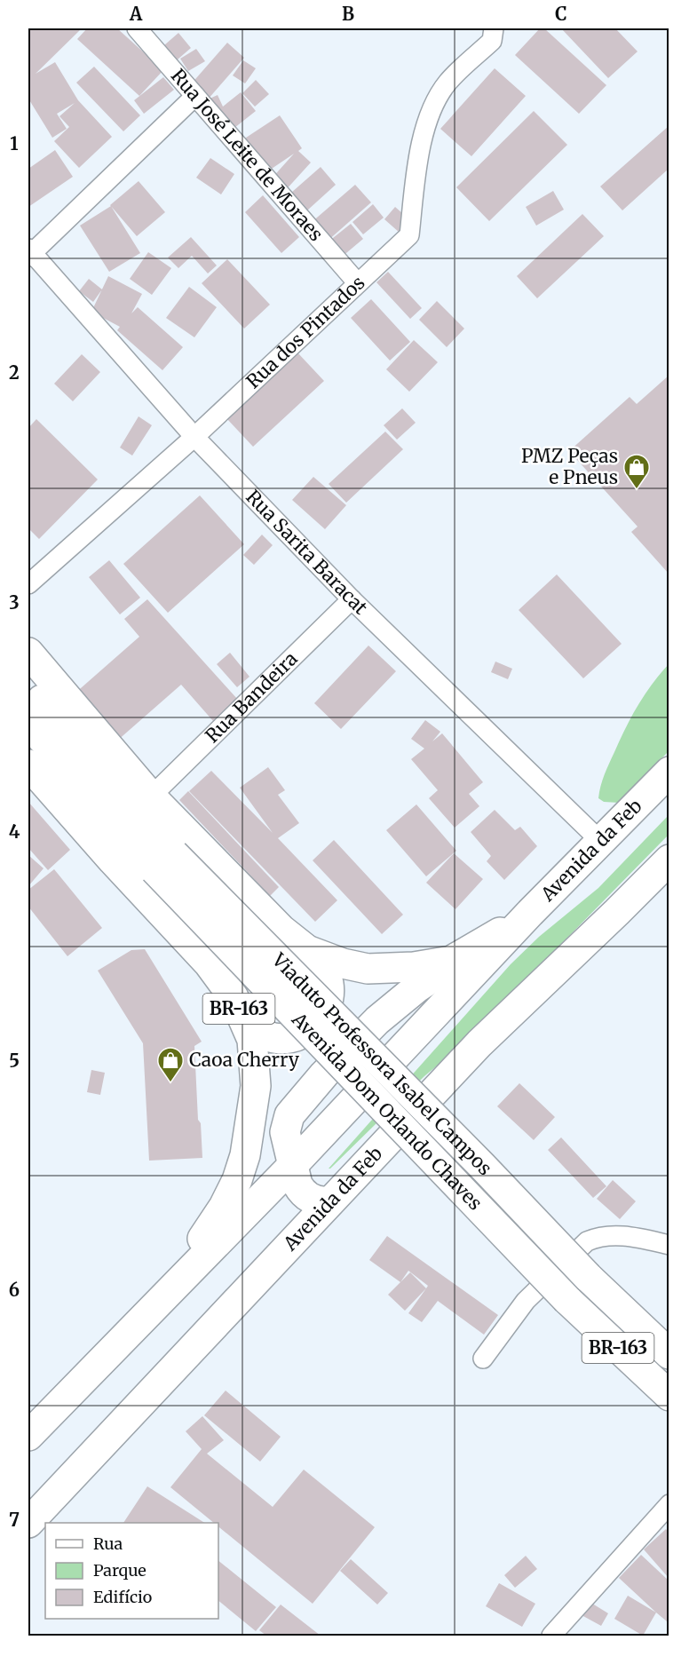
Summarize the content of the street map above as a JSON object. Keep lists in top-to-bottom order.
{
  "streets": {
    "main road": [
      "Avenida da Feb",
      "BR-163",
      "Viaduto Professora Isabel Campos",
      "Avenida Dom Orlando Chaves"
    ],
    "street": [
      "Rua José Leite de Moraes",
      "Rua dos Pintados",
      "Rua Sarita Baracat",
      "Rua Bandeira"
    ]
  },
  "crossings": [
    ["Rua José Leite de Moraes", "Rua dos Pintados"],
    ["Rua dos Pintados", "Rua Sarita Baracat"],
    ["Rua Sarita Baracat", "Rua Bandeira"],
    ["Rua Sarita Baracat", "Avenida da Feb"],
    ["Avenida da Feb", "BR-163"],
    ["Viaduto Professora Isabel Campos", "Avenida Dom Orlando Chaves"]
  ],
  "places": {
    "shop": ["PMZ Peças e Pneus", "Caoa Cherry"]
  },
  "legend": ["Rua", "Parque", "Edifício"],
  "grid": {
    "columns": ["A", "B", "C"],
    "rows": [
      "1",
      "2",
      "3",
      "4",
      "5",
      "6",
      "7"
    ]
  }
}
